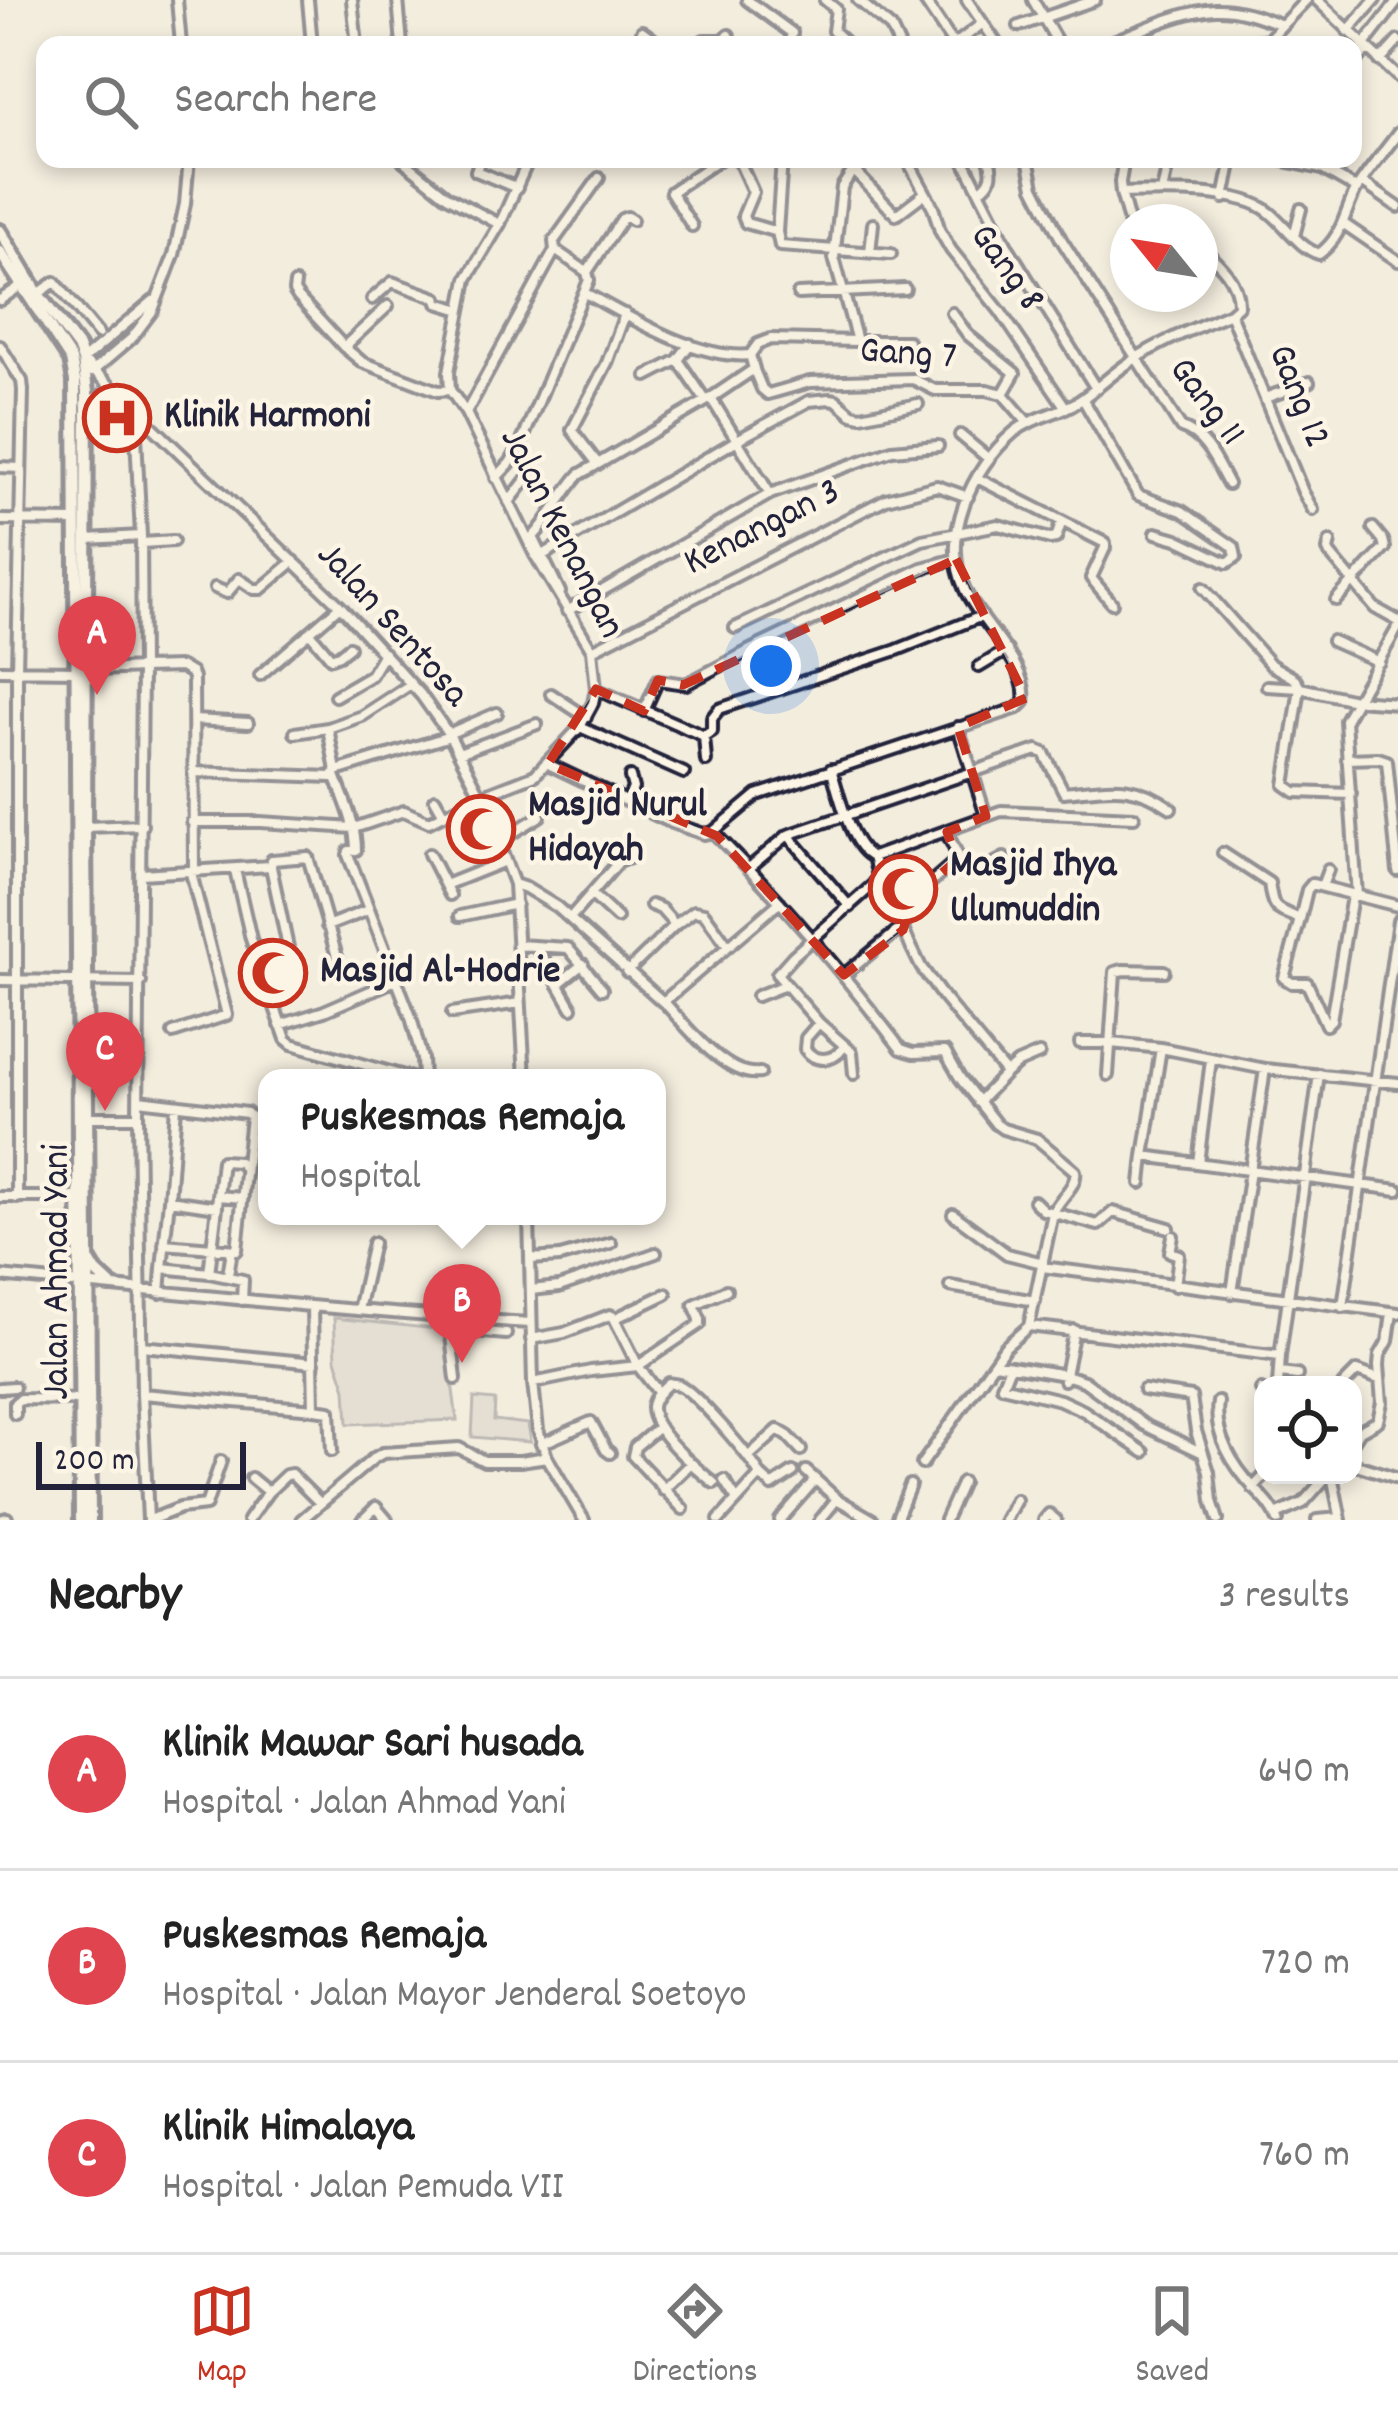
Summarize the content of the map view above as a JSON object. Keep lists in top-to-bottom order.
{
  "streets": {
    "main road": ["Jalan Ahmad Yani"],
    "street": [
      "Gang 8",
      "Gang 7",
      "Gang 12",
      "Gang 11",
      "Kenangan 3",
      "Jalan Kenangan",
      "Jalan Sentosa"
    ]
  },
  "crossings": [
    ["Kenangan 3", "Jalan Kenangan"],
    ["Jalan Kenangan", "Jalan Sentosa"],
    ["Jalan Sentosa", "Jalan Ahmad Yani"]
  ],
  "places": {
    "hospital": ["Klinik Harmoni"],
    "mosque": ["Masjid Nurul Hidayah", "Masjid Ihya Ulumuddin", "Masjid Al-Hodrie"]
  },
  "scale_bar": "200 m",
  "north": "top left",
  "page": {
    "search": "Search here",
    "pins": ["A", "C", "B"],
    "popup": ["Puskesmas Remaja", "Hospital"],
    "scale": "200 m",
    "heading": ["Nearby", "3 results"],
    "list": [
      {
        "mark": "A",
        "name": "Klinik Mawar Sari husada",
        "note": "Hospital · Jalan Ahmad Yani",
        "value": "640 m"
      },
      {
        "mark": "B",
        "name": "Puskesmas Remaja",
        "note": "Hospital · Jalan Mayor Jenderal Soetoyo",
        "value": "720 m"
      },
      {
        "mark": "C",
        "name": "Klinik Himalaya",
        "note": "Hospital · Jalan Pemuda VII",
        "value": "760 m"
      }
    ],
    "nav": ["Map", "Directions", "Saved"]
  }
}
